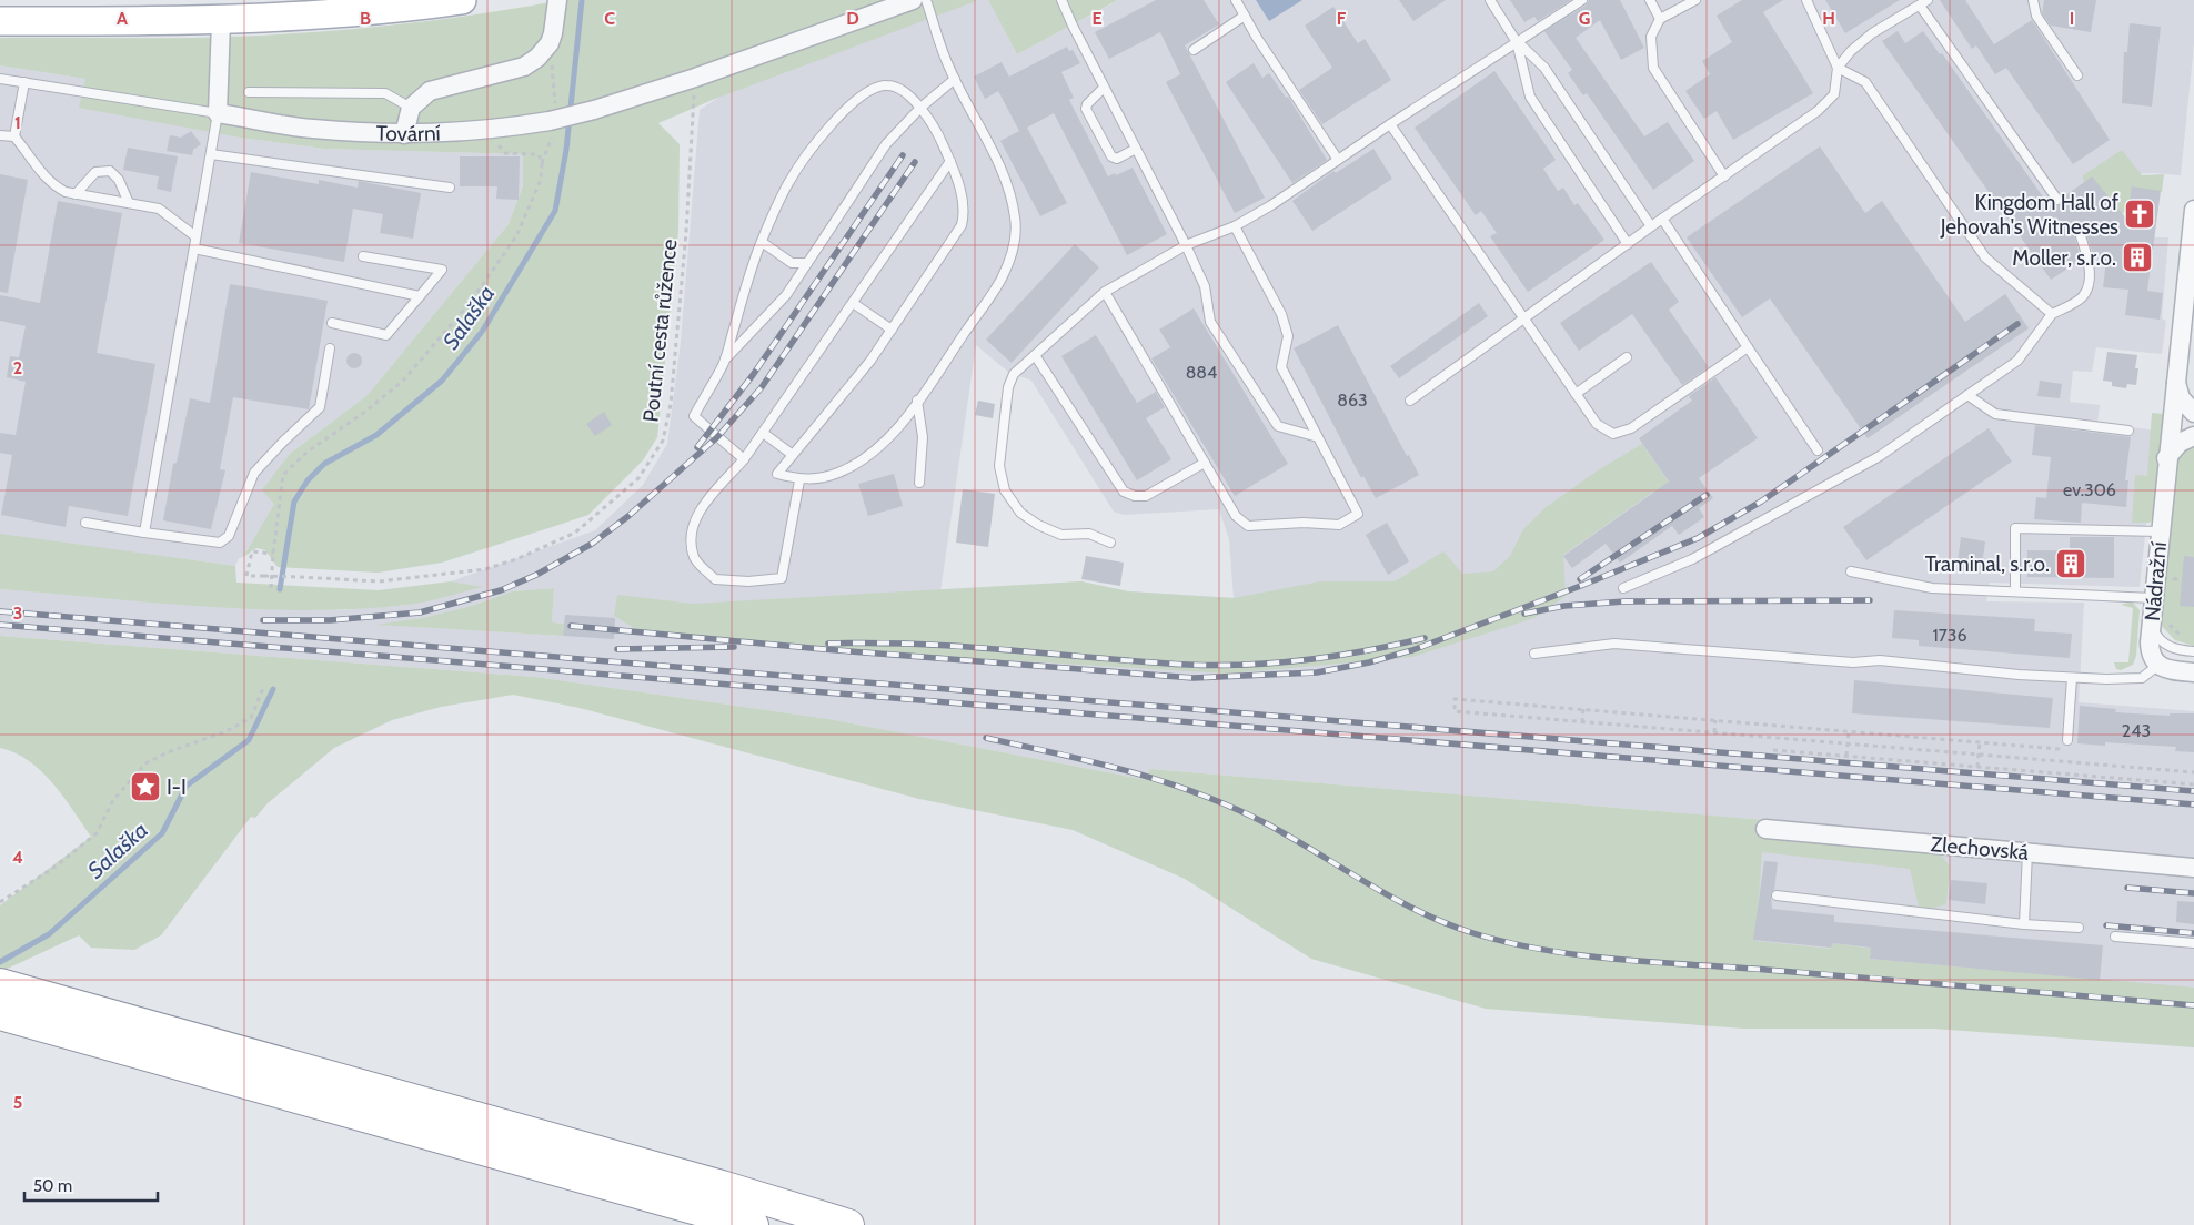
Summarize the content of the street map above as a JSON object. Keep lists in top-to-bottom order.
{
  "streets": {
    "street": ["Tovární", "Nádražní", "Zlechovská"],
    "path": ["Poutní cesta růžence"]
  },
  "crossings": [
    ["Tovární", "Poutní cesta růžence"]
  ],
  "water": ["Salaška"],
  "places": {
    "church": ["Kingdom Hall of Jehovah's Witnesses"],
    "building": ["Moller, s.r.o.", "Traminal, s.r.o."],
    "place": ["I-I"]
  },
  "house_numbers": [
    "884",
    "863",
    "ev.306",
    "1736",
    "243"
  ],
  "scale_bar": "50 m",
  "grid": {
    "columns": [
      "A",
      "B",
      "C",
      "D",
      "E",
      "F",
      "G",
      "H",
      "I"
    ],
    "rows": [
      "1",
      "2",
      "3",
      "4",
      "5"
    ]
  }
}
